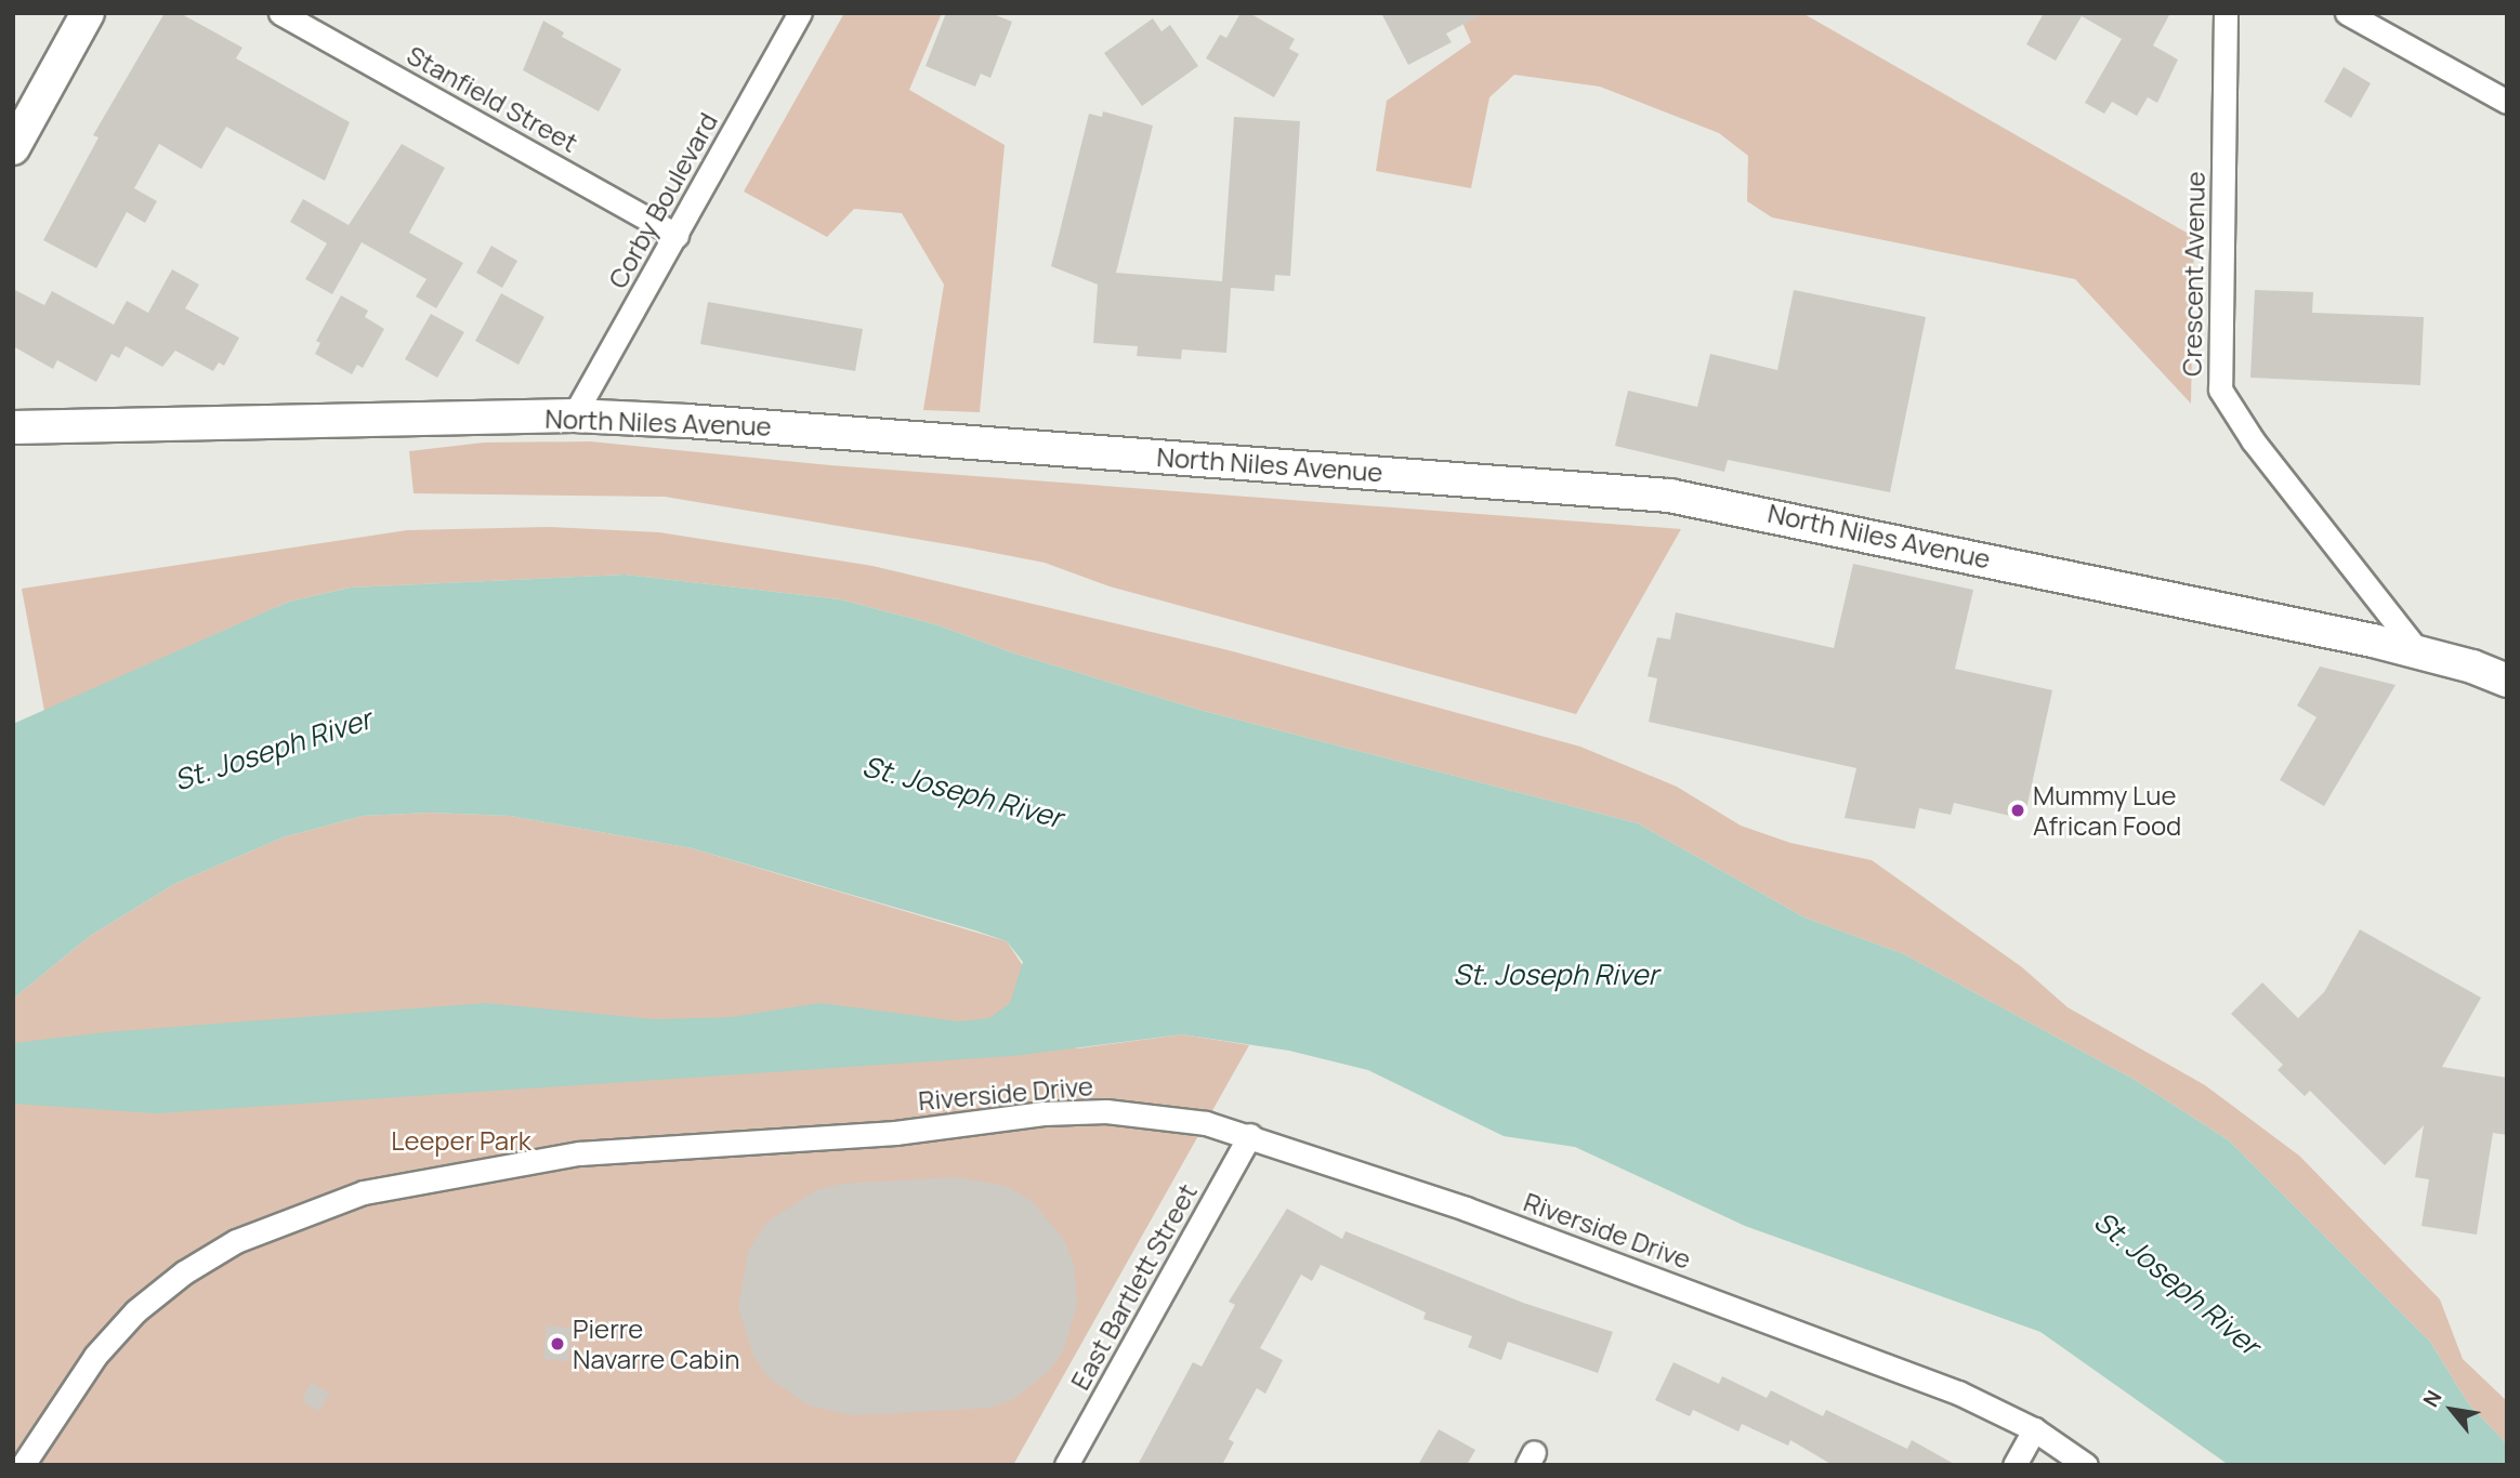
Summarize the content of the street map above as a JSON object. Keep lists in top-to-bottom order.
{
  "streets": {
    "street": [
      "Stanfield Street",
      "Corby Boulevard",
      "Crescent Avenue",
      "North Niles Avenue",
      "Riverside Drive",
      "East Bartlett Street"
    ]
  },
  "crossings": [
    ["Stanfield Street", "Corby Boulevard"],
    ["Corby Boulevard", "North Niles Avenue"],
    ["Crescent Avenue", "North Niles Avenue"],
    ["Riverside Drive", "East Bartlett Street"]
  ],
  "water": ["St. Joseph River"],
  "parks": ["Leeper Park"],
  "places": ["Mummy Lue African Food", "Pierre Navarre Cabin"],
  "north": "top left"
}
